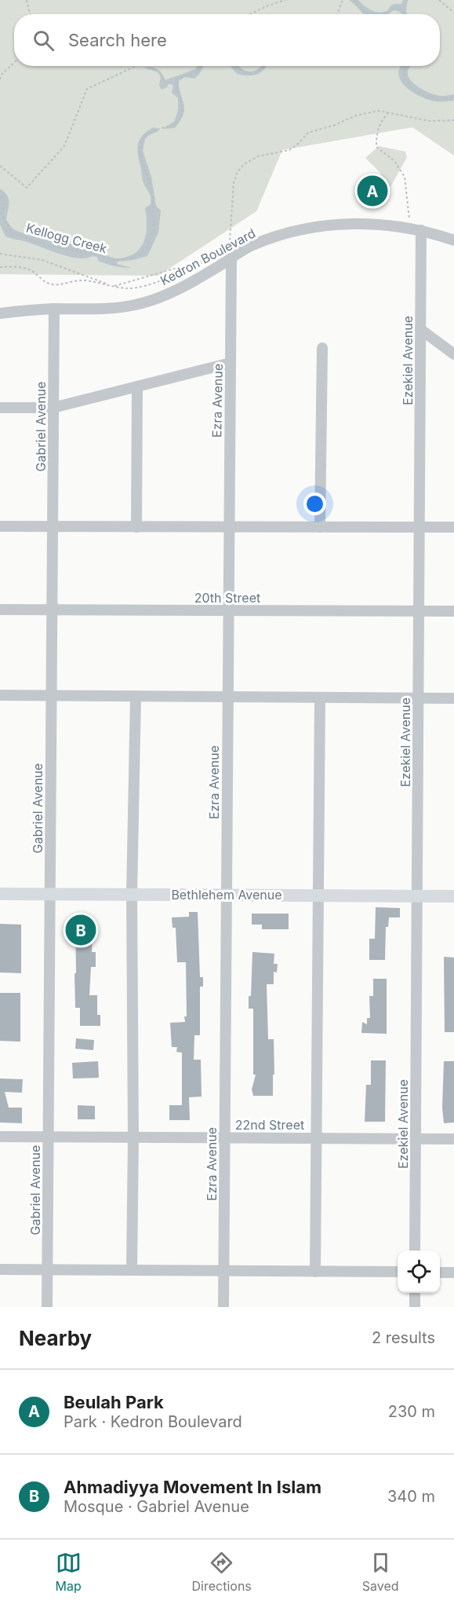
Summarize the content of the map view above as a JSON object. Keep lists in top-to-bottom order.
{
  "streets": {
    "main road": ["Bethlehem Avenue"],
    "street": [
      "Kedron Boulevard",
      "Ezekiel Avenue",
      "Ezra Avenue",
      "Gabriel Avenue",
      "20th Street",
      "22nd Street"
    ],
    "path": ["Kellogg Creek"]
  },
  "crossings": [
    ["Kedron Boulevard", "Ezekiel Avenue"],
    ["Kedron Boulevard", "Ezra Avenue"],
    ["Kedron Boulevard", "Gabriel Avenue"],
    ["Ezekiel Avenue", "20th Street"],
    ["Ezekiel Avenue", "Bethlehem Avenue"],
    ["Ezekiel Avenue", "22nd Street"],
    ["Ezra Avenue", "20th Street"],
    ["Ezra Avenue", "Bethlehem Avenue"],
    ["Ezra Avenue", "22nd Street"],
    ["Gabriel Avenue", "20th Street"],
    ["Gabriel Avenue", "Bethlehem Avenue"],
    ["Gabriel Avenue", "22nd Street"]
  ],
  "page": {
    "search": "Search here",
    "pins": ["A", "B"],
    "heading": ["Nearby", "2 results"],
    "list": [
      {
        "mark": "A",
        "name": "Beulah Park",
        "note": "Park · Kedron Boulevard",
        "value": "230 m"
      },
      {
        "mark": "B",
        "name": "Ahmadiyya Movement In Islam",
        "note": "Mosque · Gabriel Avenue",
        "value": "340 m"
      }
    ],
    "nav": ["Map", "Directions", "Saved"]
  }
}
